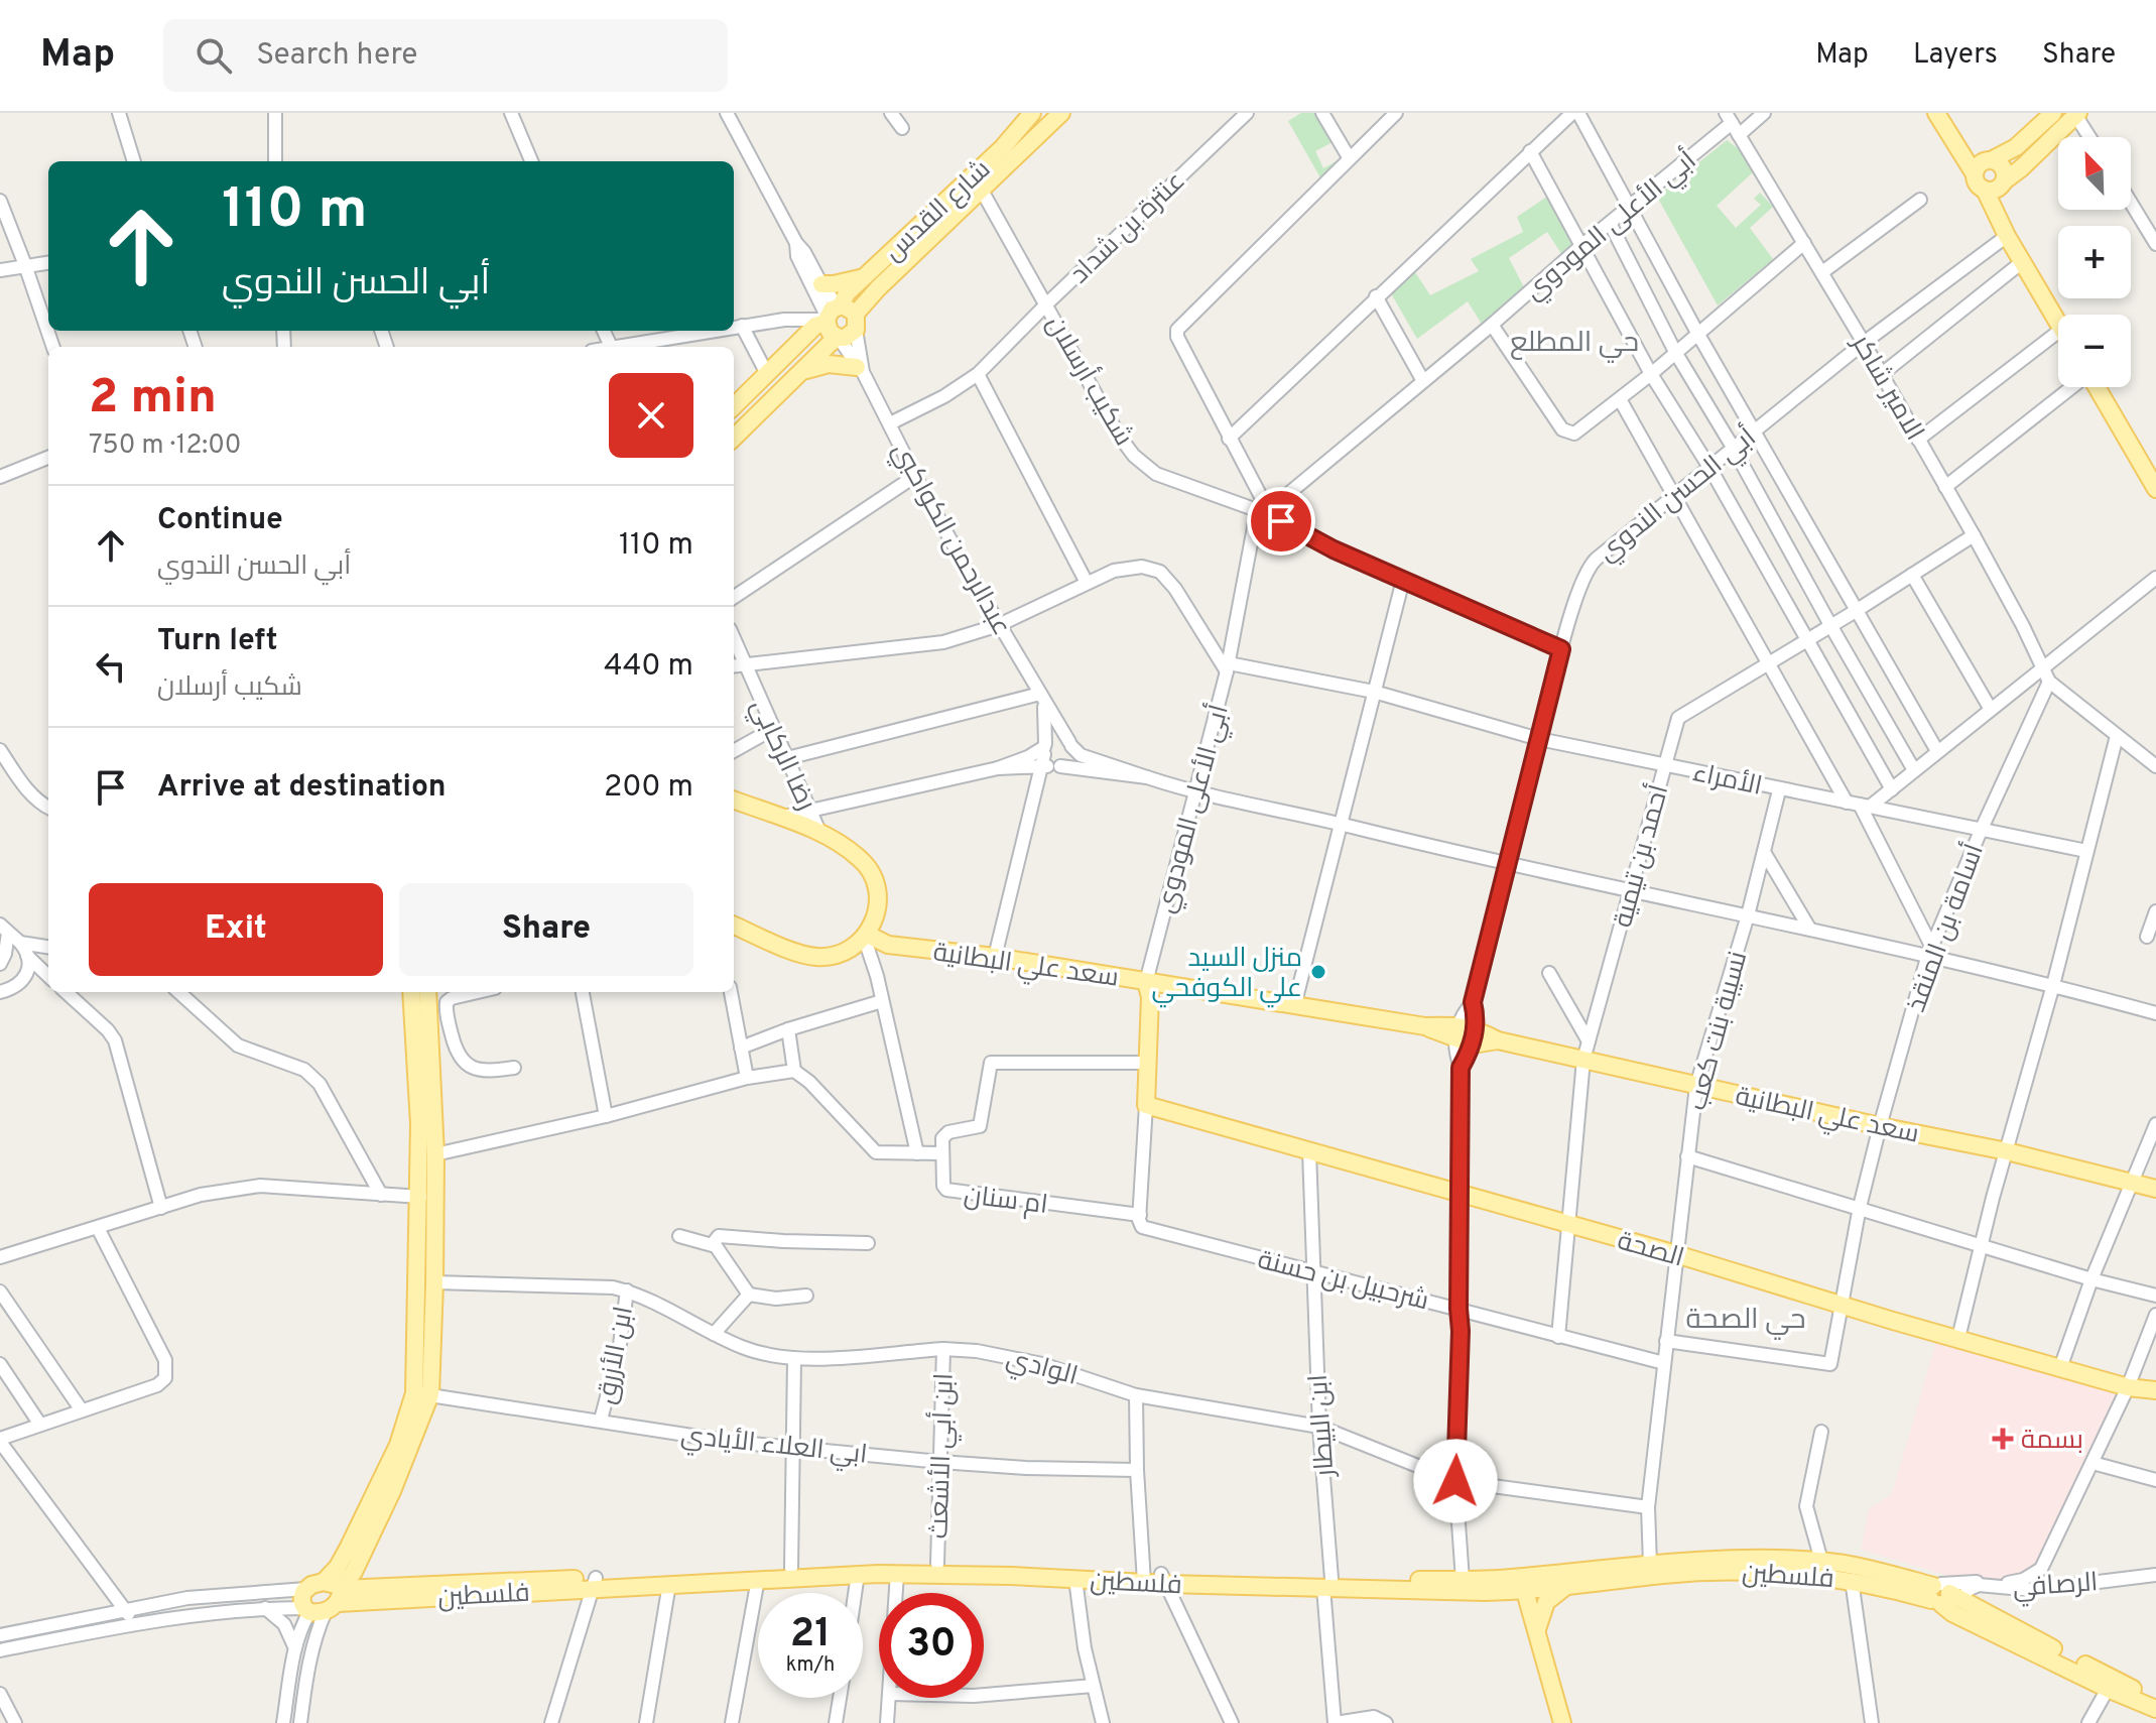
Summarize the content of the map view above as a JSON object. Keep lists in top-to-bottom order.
{
  "streets": {
    "main road": [
      "شارع القدس",
      "أبي الأعلى المودوي",
      "سعد علي البطانية",
      "الصحة",
      "فلسطين"
    ],
    "street": [
      "عنترة بن شداد",
      "شكيب أرسلان",
      "الامير شاكر",
      "أبي الحسن الندوي",
      "عبدالرحمن الكواكبي",
      "رضا الركابي",
      "الأمراء",
      "أحمد بن تيمية",
      "أسامة بن المنقذ",
      "نسيبة بنت كعب",
      "ام سنان",
      "شرحبيل بن حسنة",
      "ابن الأزرق",
      "الوادي",
      "ابن البيطار",
      "ابي العلاء الأيادي",
      "ابن أبي الأشعث",
      "الرصافي"
    ]
  },
  "crossings": [
    ["أبي الأعلى المودوي", "شكيب أرسلان"],
    ["أبي الأعلى المودوي", "الامير شاكر"],
    ["أبي الأعلى المودوي", "الأمراء"],
    ["أبي الأعلى المودوي", "سعد علي البطانية"],
    ["أبي الأعلى المودوي", "ام سنان"],
    ["أبي الأعلى المودوي", "الصحة"],
    ["عنترة بن شداد", "شكيب أرسلان"],
    ["عنترة بن شداد", "عبدالرحمن الكواكبي"],
    ["شكيب أرسلان", "أبي الحسن الندوي"],
    ["الامير شاكر", "أبي الحسن الندوي"],
    ["الامير شاكر", "أحمد بن تيمية"],
    ["الامير شاكر", "أسامة بن المنقذ"],
    ["أبي الحسن الندوي", "الأمراء"],
    ["أبي الحسن الندوي", "سعد علي البطانية"],
    ["عبدالرحمن الكواكبي", "سعد علي البطانية"],
    ["الأمراء", "أحمد بن تيمية"],
    ["الأمراء", "أسامة بن المنقذ"],
    ["الأمراء", "نسيبة بنت كعب"],
    ["أحمد بن تيمية", "سعد علي البطانية"],
    ["أحمد بن تيمية", "الصحة"],
    ["أحمد بن تيمية", "شرحبيل بن حسنة"],
    ["أسامة بن المنقذ", "سعد علي البطانية"],
    ["أسامة بن المنقذ", "نسيبة بنت كعب"],
    ["أسامة بن المنقذ", "الصحة"],
    ["سعد علي البطانية", "نسيبة بنت كعب"],
    ["نسيبة بنت كعب", "الصحة"],
    ["نسيبة بنت كعب", "شرحبيل بن حسنة"],
    ["نسيبة بنت كعب", "الوادي"],
    ["نسيبة بنت كعب", "فلسطين"],
    ["ام سنان", "شرحبيل بن حسنة"],
    ["الصحة", "ابن البيطار"],
    ["شرحبيل بن حسنة", "ابن البيطار"],
    ["ابن الأزرق", "الوادي"],
    ["ابن الأزرق", "ابي العلاء الأيادي"],
    ["الوادي", "ابن البيطار"],
    ["الوادي", "ابن أبي الأشعث"],
    ["ابن البيطار", "فلسطين"],
    ["ابي العلاء الأيادي", "ابن أبي الأشعث"],
    ["ابن أبي الأشعث", "فلسطين"],
    ["فلسطين", "الرصافي"]
  ],
  "districts": ["حي المطلع", "حي الصحة"],
  "places": {
    "other": ["منزل السيد علي الكوفحي"],
    "health": ["بسمة"]
  },
  "north": "top left",
  "page": {
    "header": "Map",
    "search": "Search here",
    "nav": ["Map", "Layers", "Share"],
    "map_buttons": ["+", "−"],
    "turn": ["110 m", "أبي الحسن الندوي"],
    "heading": ["2 min", "750 m · 12:00"],
    "list": [
      {
        "name": "Continue",
        "note": "أبي الحسن الندوي",
        "value": "110 m"
      },
      {
        "name": "Turn left",
        "note": "شكيب أرسلان",
        "value": "440 m"
      },
      {
        "name": "Arrive at destination",
        "value": "200 m"
      }
    ],
    "buttons": ["Exit", "Share"],
    "speed": "21 km/h",
    "limit": "30"
  }
}
